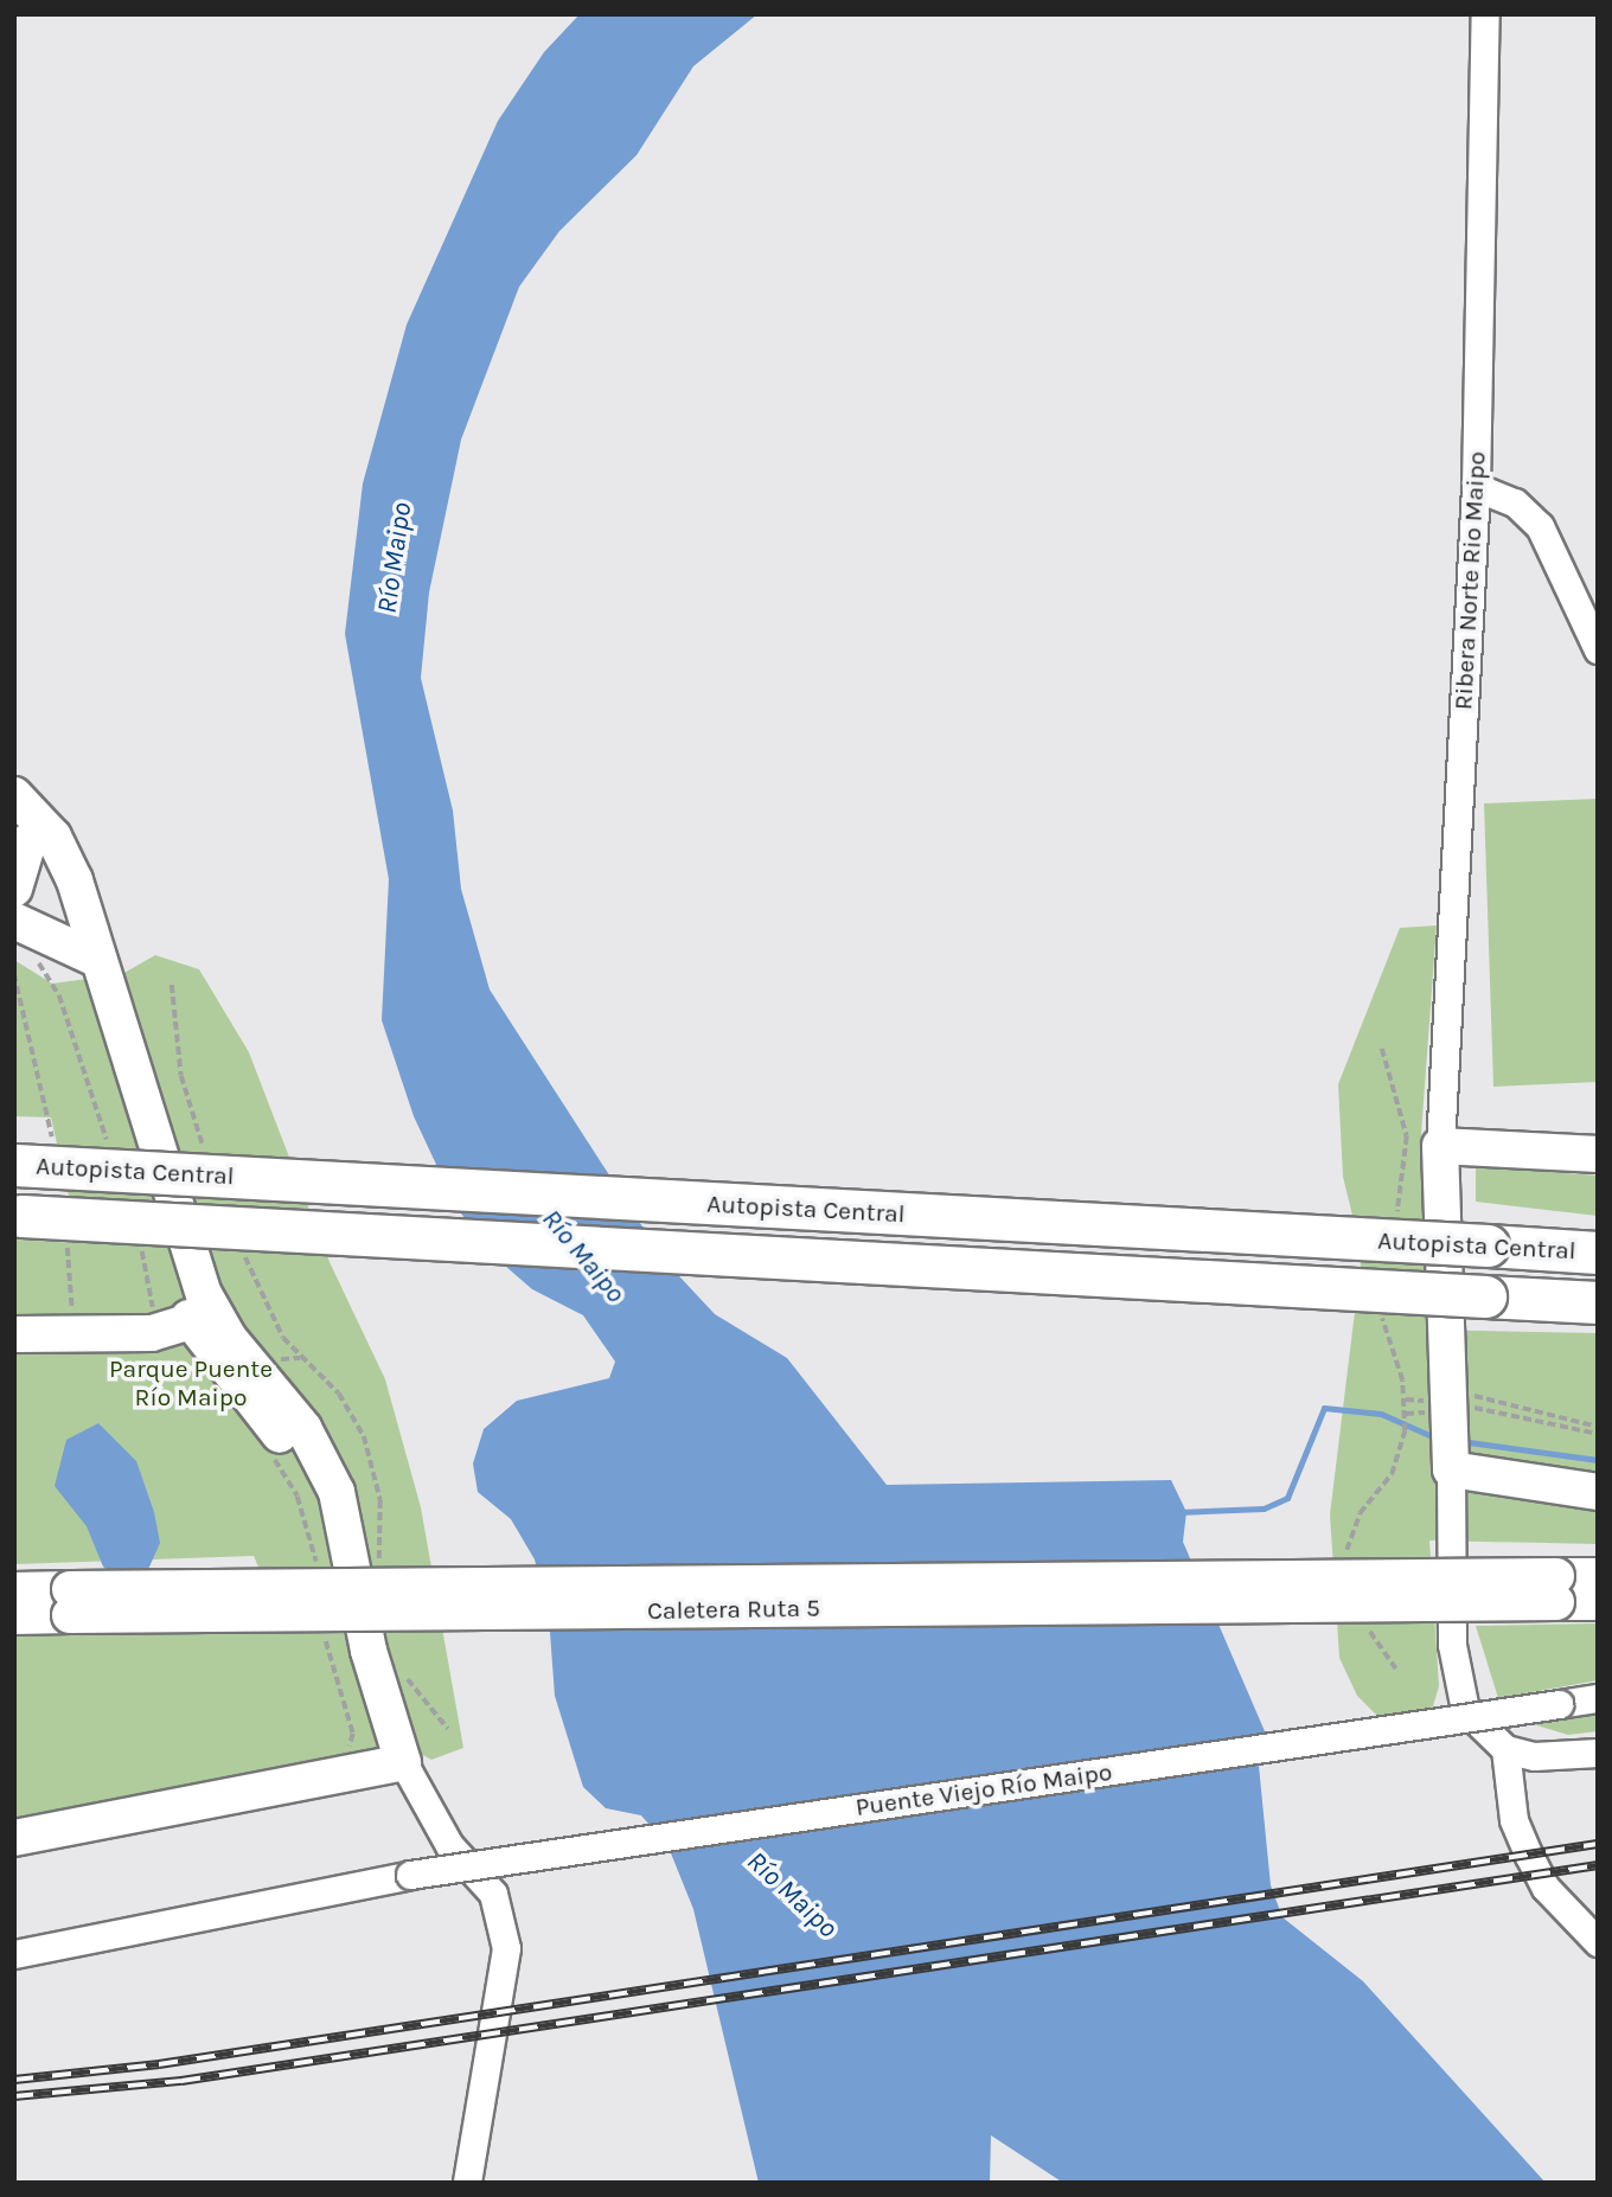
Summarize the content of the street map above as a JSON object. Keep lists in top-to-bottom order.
{
  "streets": {
    "highway": ["Autopista Central"],
    "main road": ["Caletera Ruta 5"],
    "street": ["Ribera Norte Rio Maipo", "Puente Viejo Río Maipo"]
  },
  "water": ["Río Maipo"],
  "parks": ["Parque Puente Río Maipo"]
}
